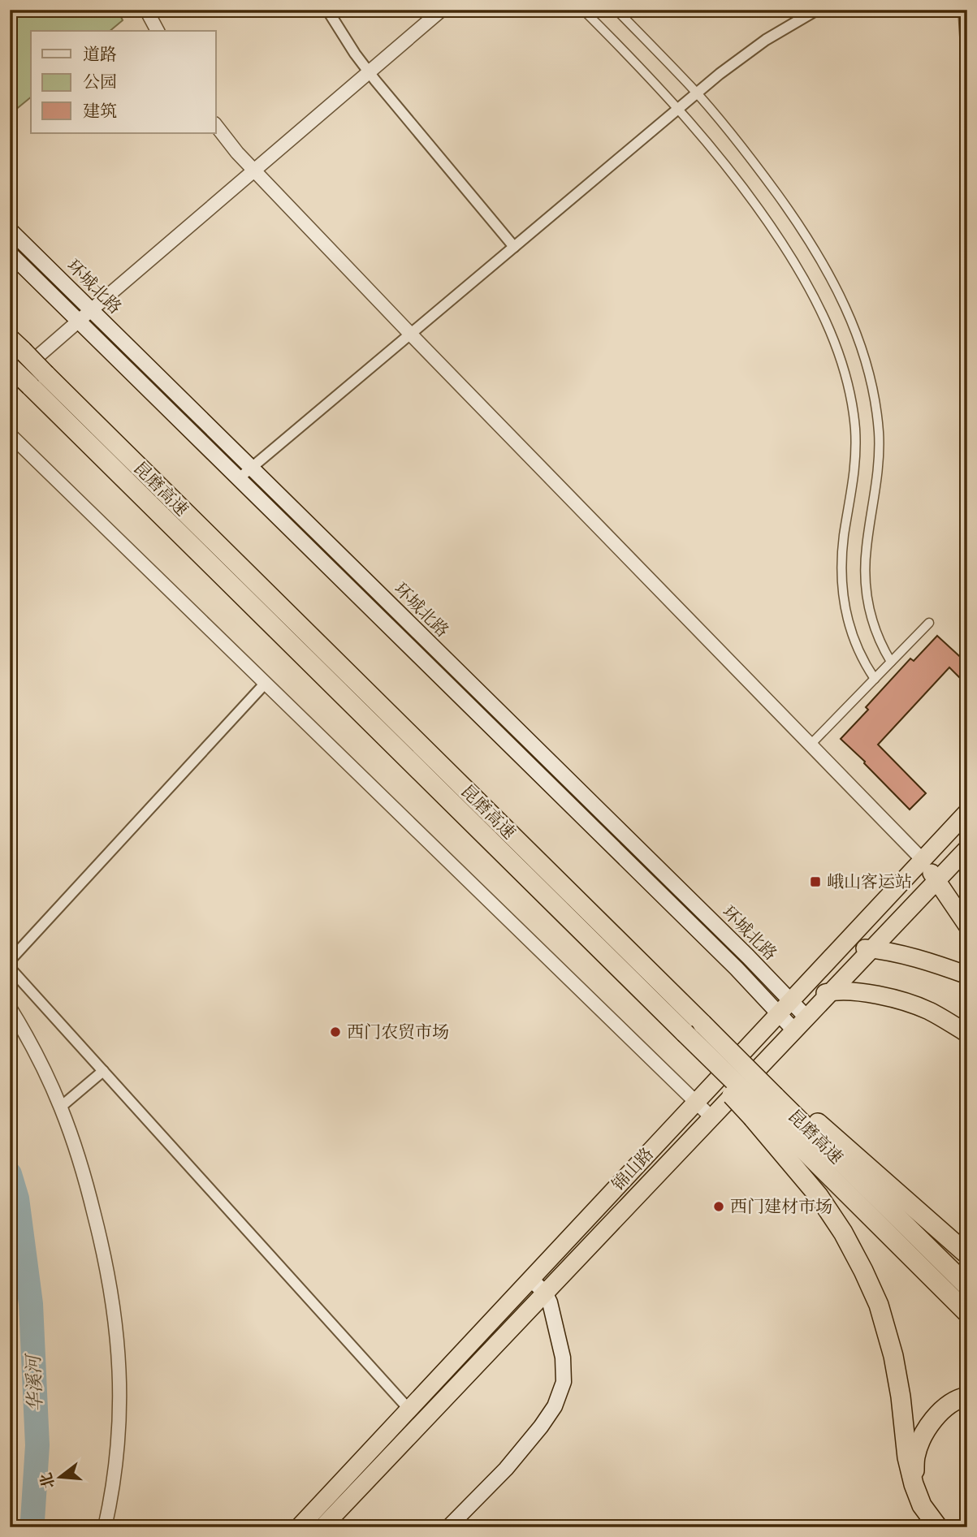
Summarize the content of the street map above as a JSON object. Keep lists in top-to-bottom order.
{
  "streets": {
    "highway": ["昆磨高速", "锦山路"],
    "main road": ["环城北路"]
  },
  "crossings": [
    ["环城北路", "锦山路"]
  ],
  "water": ["华溪河"],
  "places": {
    "transit": ["峨山客运站"],
    "other": ["西门农贸市场", "西门建材市场"]
  },
  "legend": ["道路", "公园", "建筑"],
  "north": "left"
}
